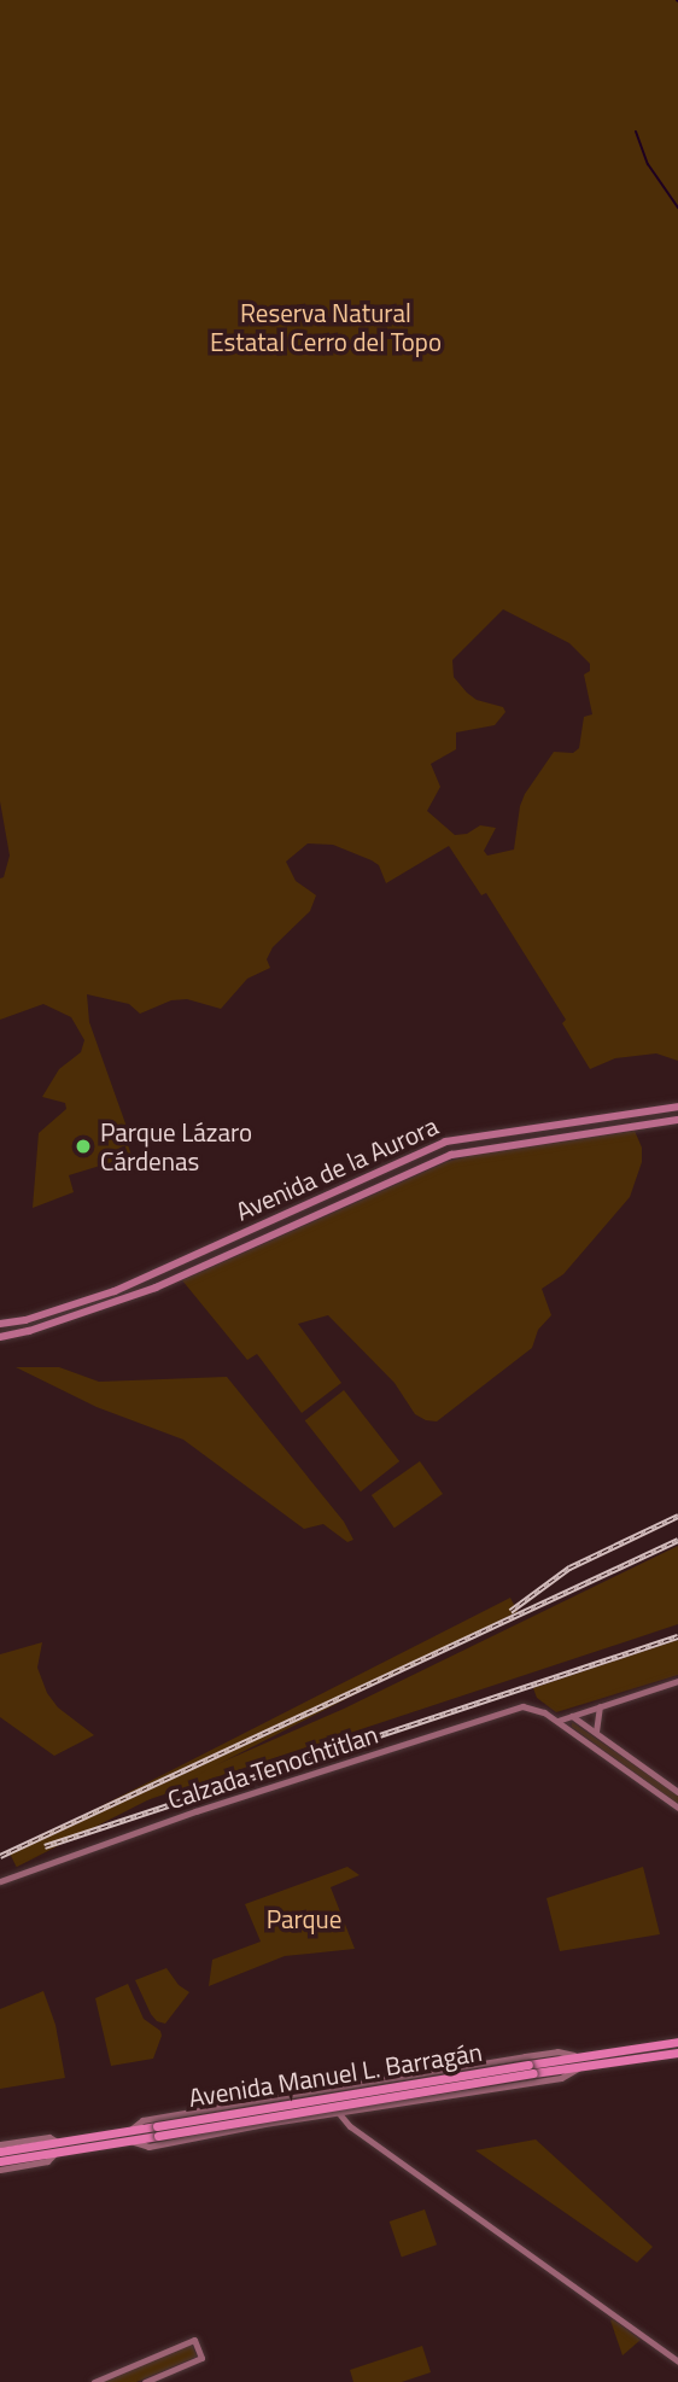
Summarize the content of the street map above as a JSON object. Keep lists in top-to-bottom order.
{
  "streets": {
    "highway": ["Avenida Manuel L. Barragán"],
    "main road": ["Avenida de la Aurora"],
    "street": ["Calzada Tenochtitlan"]
  },
  "parks": ["Reserva Natural Estatal Cerro del Topo", "Parque"],
  "places": ["Parque Lázaro Cárdenas"]
}
